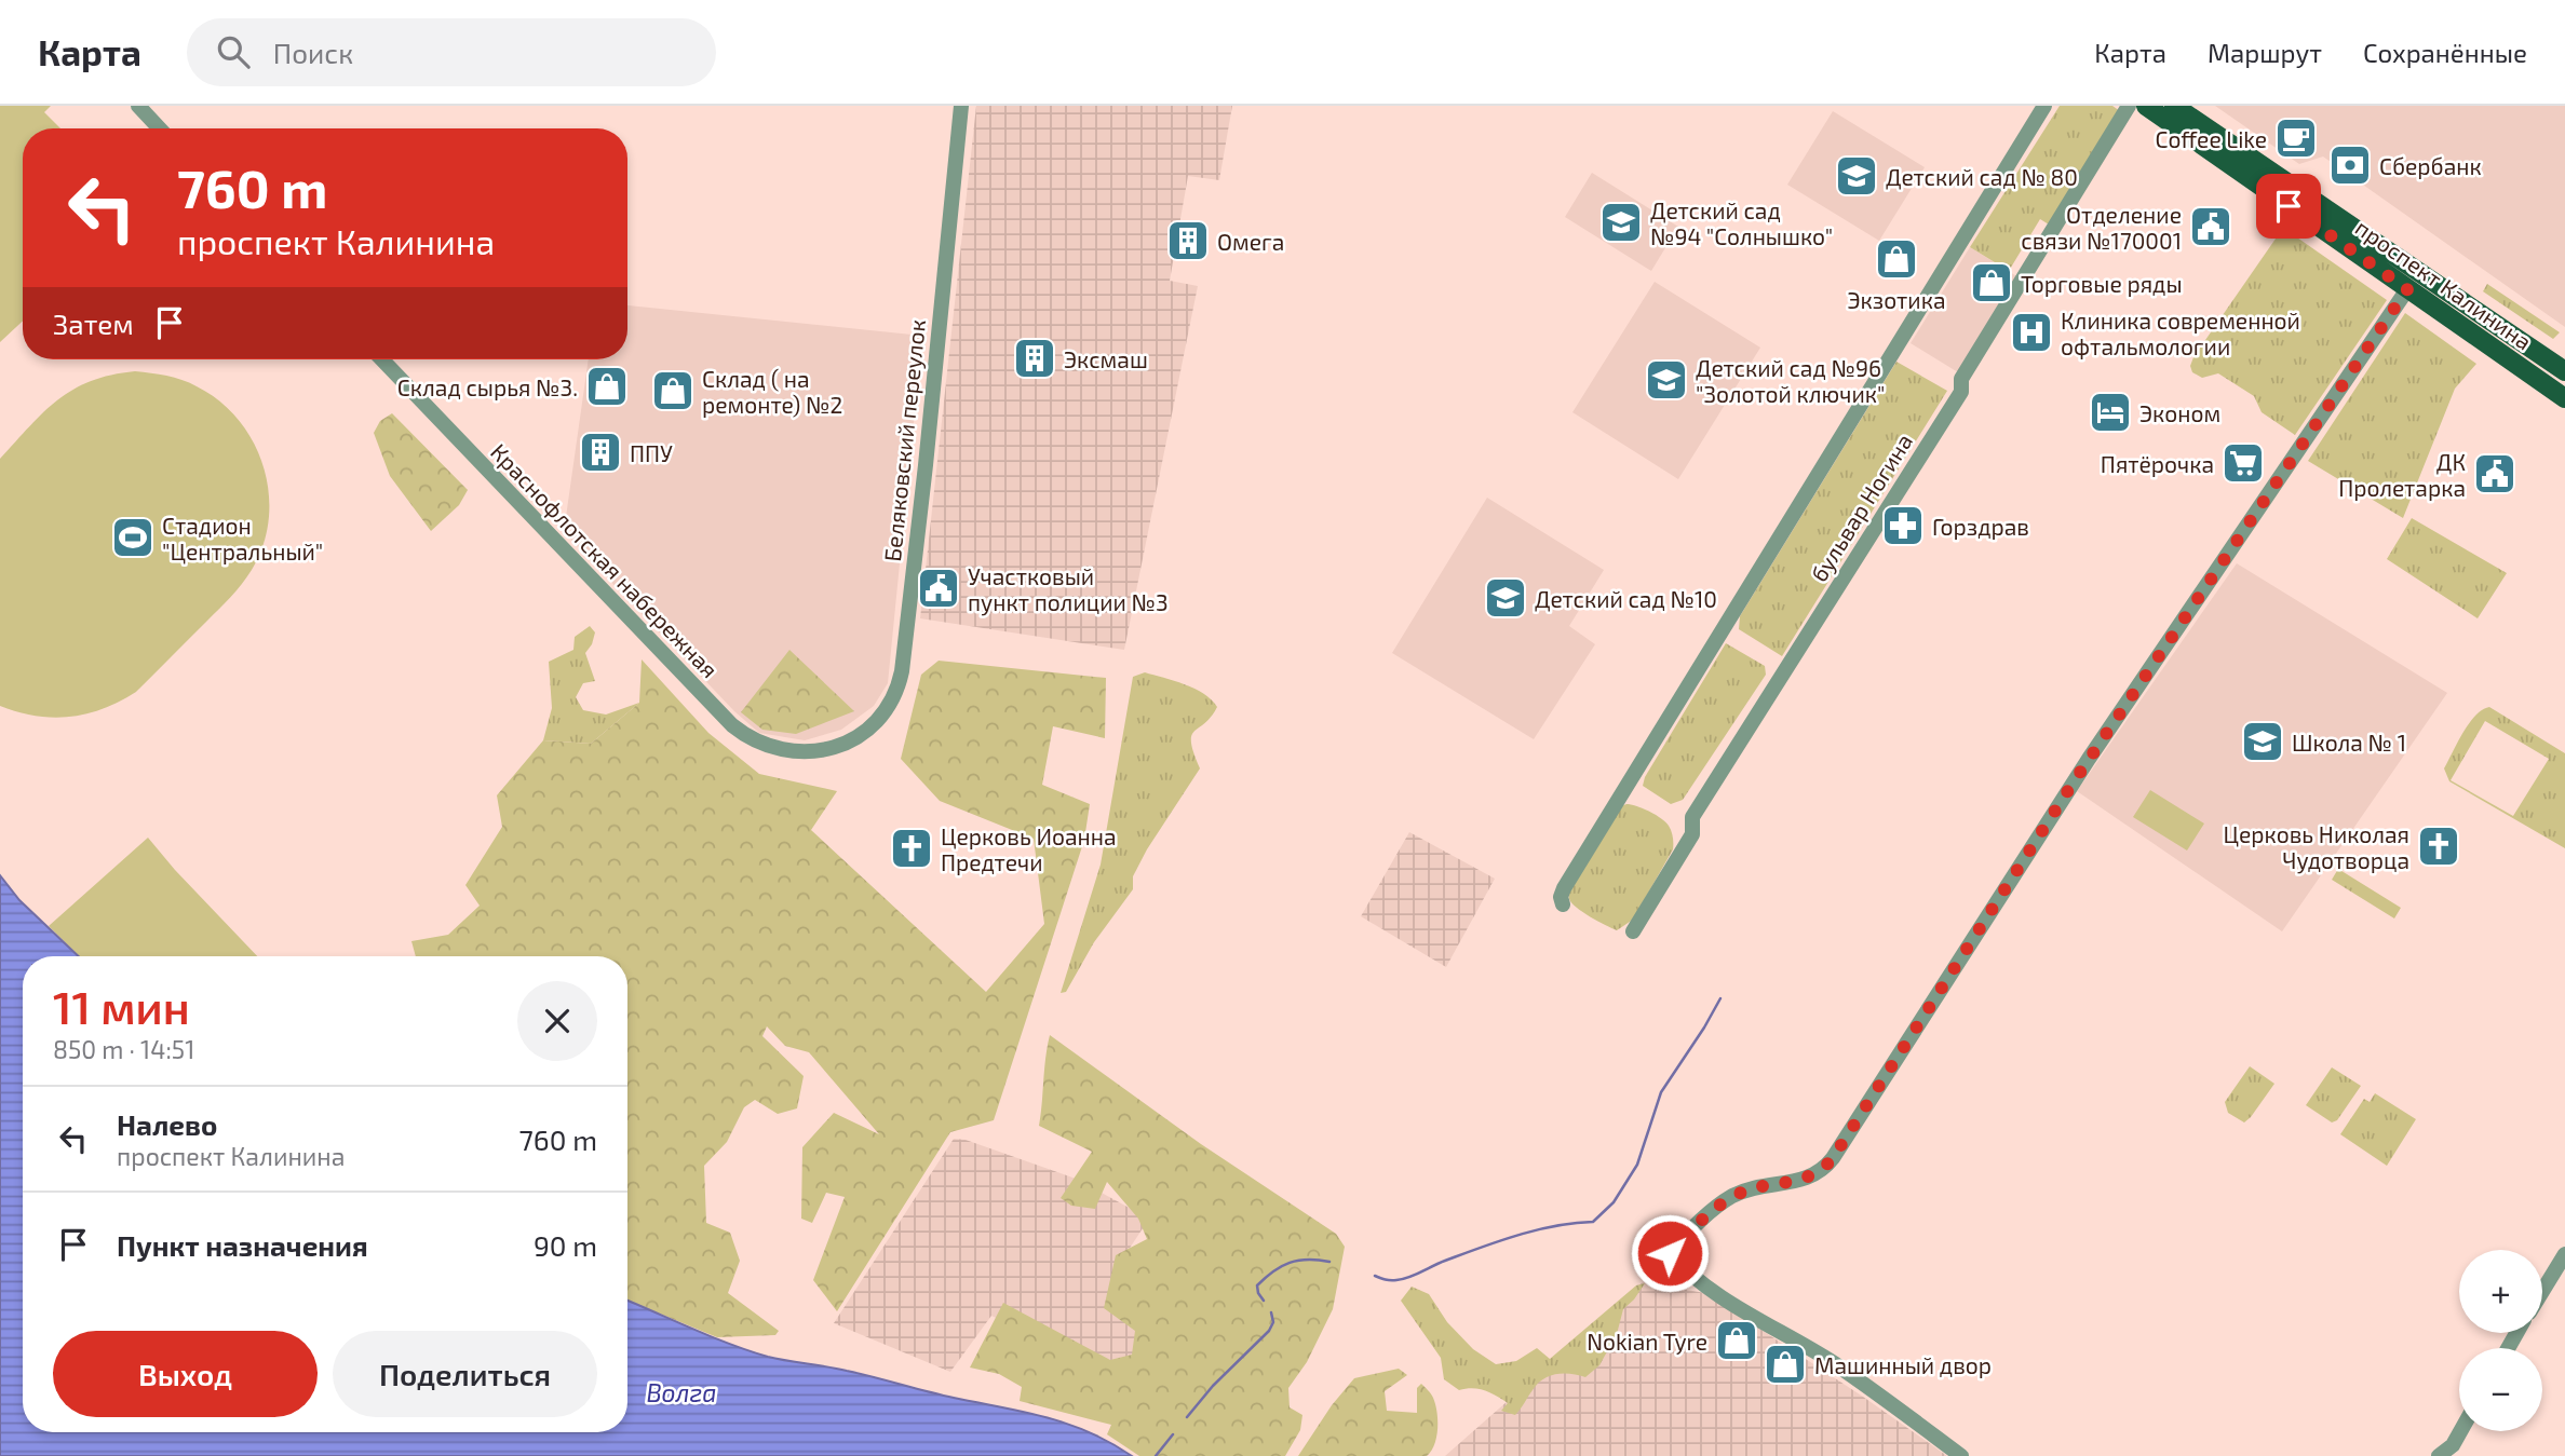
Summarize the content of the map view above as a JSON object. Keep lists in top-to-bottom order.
{
  "streets": {
    "main road": ["проспект Калинина"],
    "street": ["Беляковский переулок", "бульвар Ногина", "Краснофлотская набережная"]
  },
  "crossings": [
    ["Беляковский переулок", "Краснофлотская набережная"]
  ],
  "water": ["Волга"],
  "places": {
    "cafe": ["Coffee Like"],
    "bank": ["Сбербанк"],
    "school or university": [
      "Детский сад № 80",
      "Детский сад №94 \"Солнышко\"",
      "Детский сад №96 \"Золотой ключик\"",
      "Детский сад №10",
      "Школа № 1"
    ],
    "public building": ["Отделение связи №170001", "ДК Пролетарка", "Участковый пункт полиции №3"],
    "building": ["Омега", "Эксмаш", "ППУ"],
    "shop": [
      "Экзотика",
      "Торговые ряды",
      "Склад сырья №3.",
      "Склад ( на ремонте) №2",
      "Nokian Tyre",
      "Машинный двор"
    ],
    "hospital": ["Клиника современной офтальмологии"],
    "hotel": ["Эконом"],
    "supermarket": ["Пятёрочка"],
    "pharmacy": ["Горздрав"],
    "sports": ["Стадион \"Центральный\""],
    "church": ["Церковь Николая Чудотворца", "Церковь Иоанна Предтечи"]
  },
  "page": {
    "header": "Карта",
    "search": "Поиск",
    "nav": ["Карта", "Маршрут", "Сохранённые"],
    "turn": ["760 m", "проспект Калинина"],
    "then": "Затем",
    "heading": ["11 мин", "850 m · 14:51"],
    "list": [
      {
        "name": "Налево",
        "note": "проспект Калинина",
        "value": "760 m"
      },
      {
        "name": "Пункт назначения",
        "value": "90 m"
      }
    ],
    "map_buttons": ["+", "−"],
    "buttons": ["Выход", "Поделиться"]
  }
}
